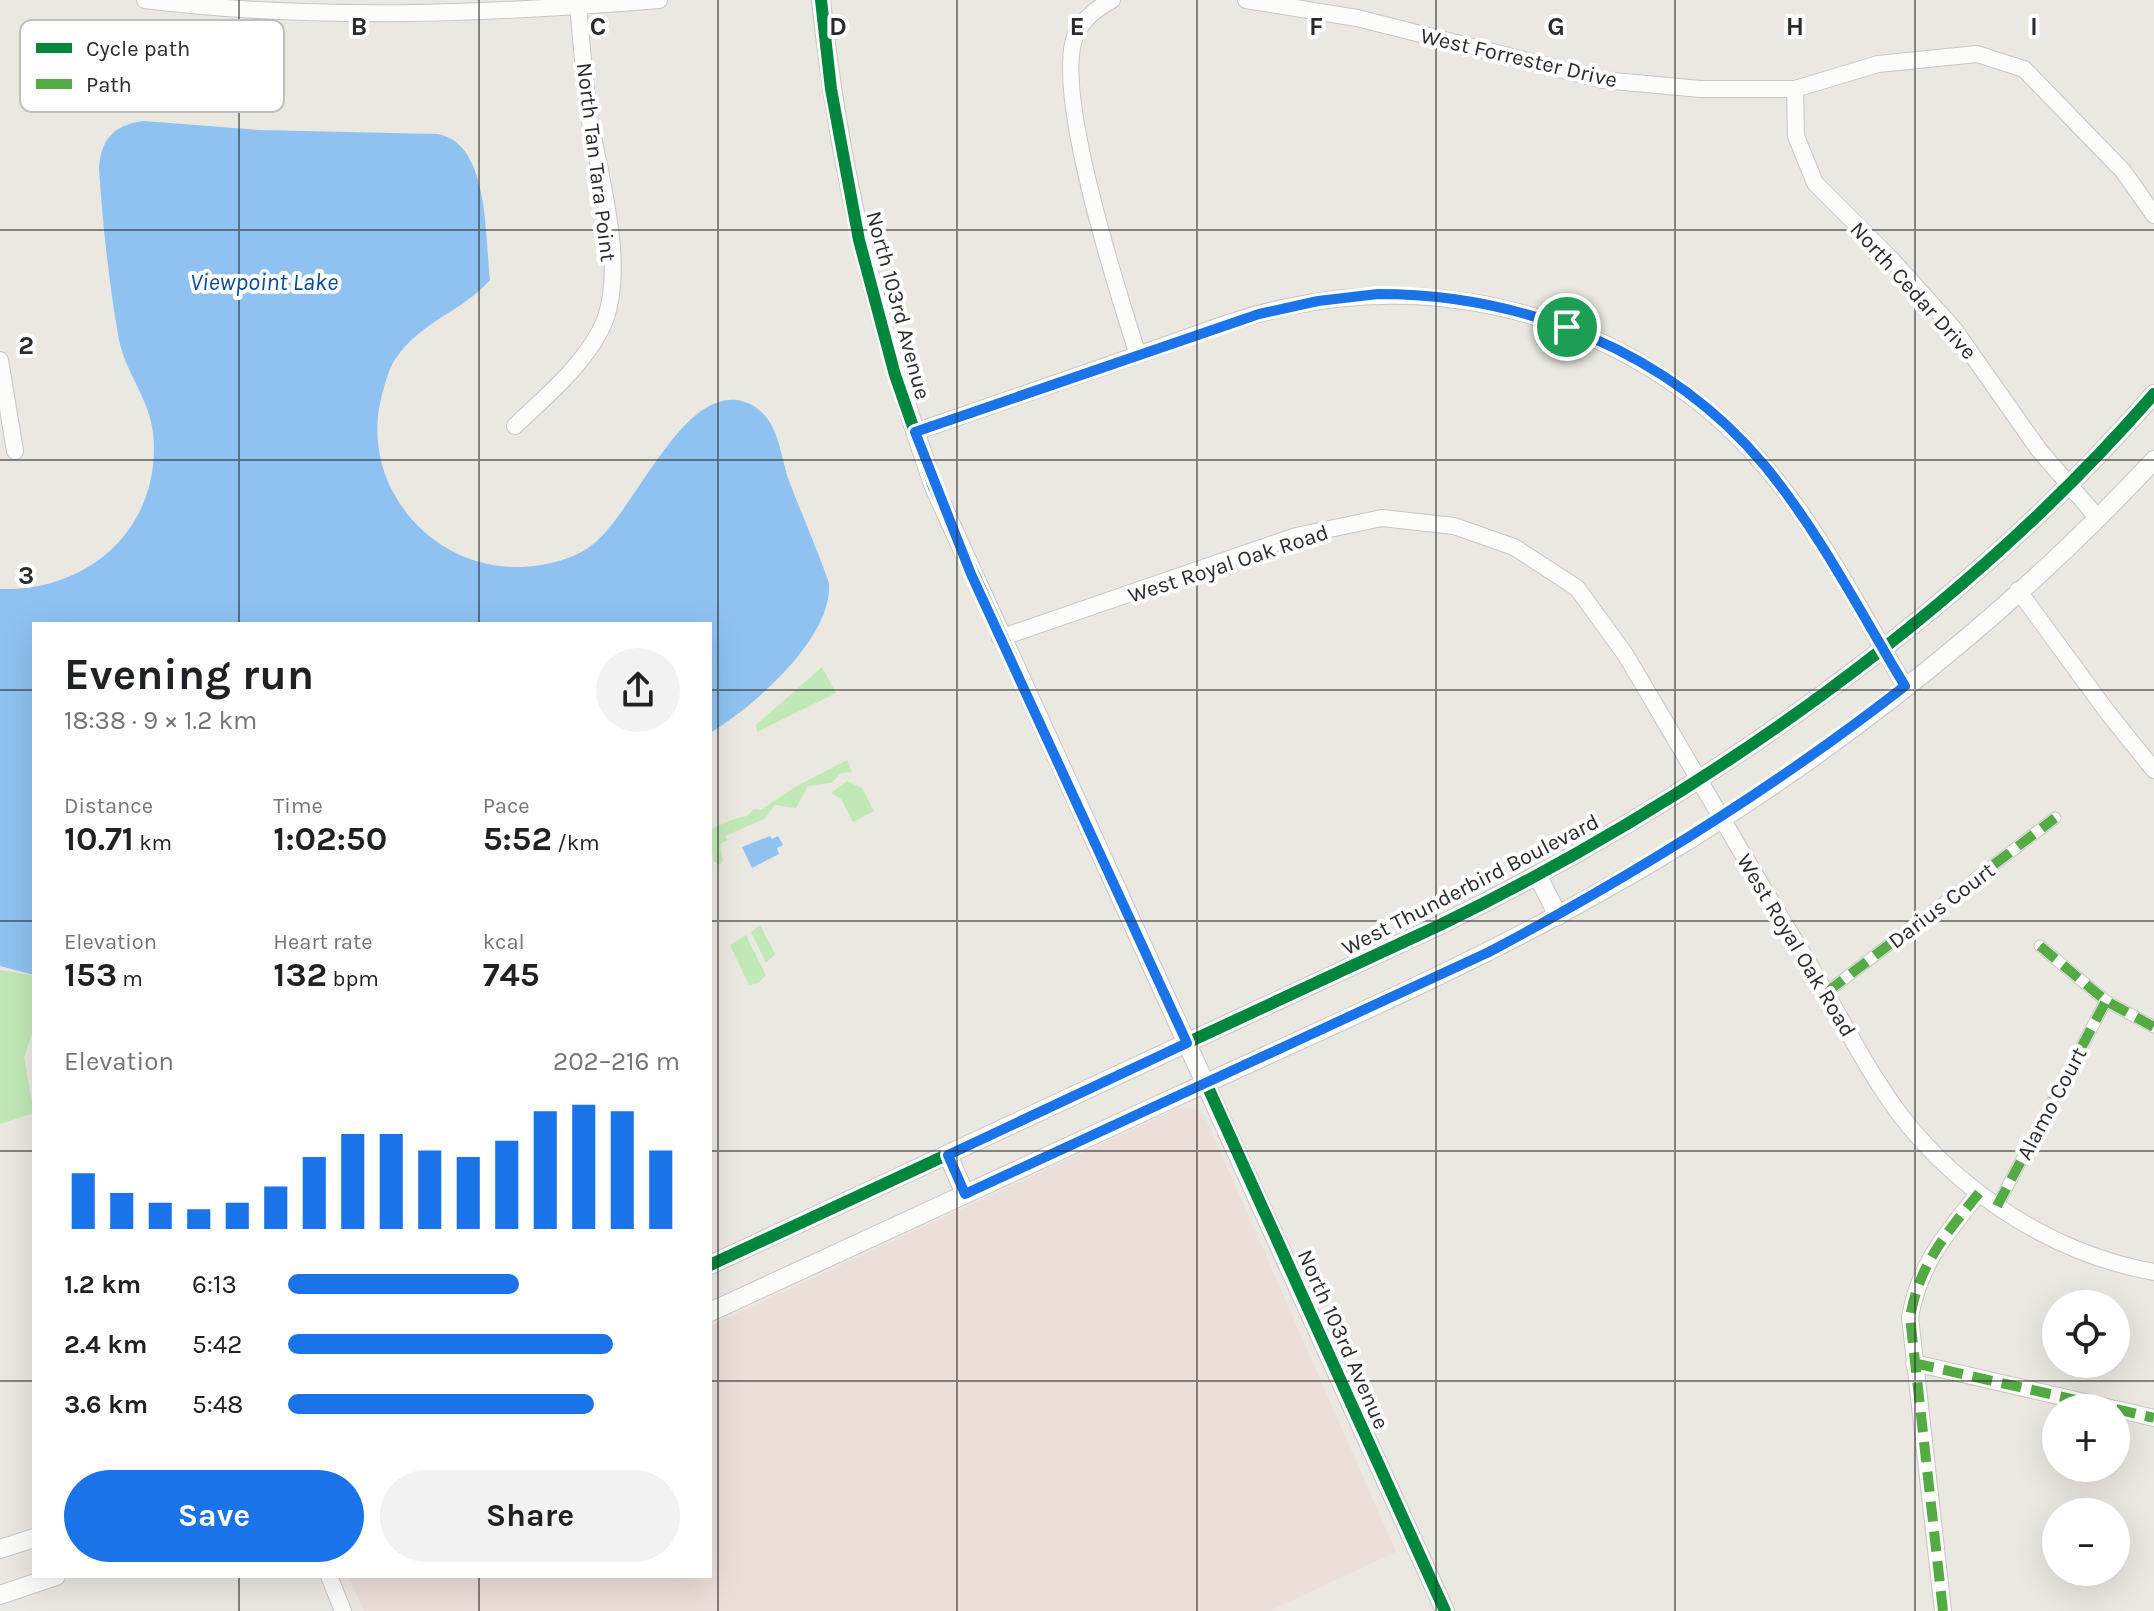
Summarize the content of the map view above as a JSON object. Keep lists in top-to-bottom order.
{
  "streets": {
    "street": [
      "West Forrester Drive",
      "North Tan Tara Point",
      "North Cedar Drive",
      "North 103rd Avenue",
      "West Royal Oak Road",
      "West Thunderbird Boulevard",
      "Darius Court",
      "Alamo Court"
    ]
  },
  "crossings": [
    ["West Forrester Drive", "North Cedar Drive"],
    ["North Cedar Drive", "West Thunderbird Boulevard"],
    ["North 103rd Avenue", "West Royal Oak Road"],
    ["North 103rd Avenue", "West Thunderbird Boulevard"],
    ["West Royal Oak Road", "West Thunderbird Boulevard"],
    ["West Royal Oak Road", "Darius Court"],
    ["West Royal Oak Road", "Alamo Court"]
  ],
  "water": ["Viewpoint Lake"],
  "legend": ["Cycle path", "Path"],
  "page": {
    "heading": ["Evening run", "18:38 · 9 × 1.2 km"],
    "stats": [
      ["Distance", "10.71 km"],
      ["Time", "1:02:50"],
      ["Pace", "5:52 /km"],
      ["Elevation", "153 m"],
      ["Heart rate", "132 bpm"],
      ["kcal", "745"]
    ],
    "chart": ["Elevation", "202–216 m"],
    "list": [
      {
        "name": "1.2 km",
        "note": "6:13"
      },
      {
        "name": "2.4 km",
        "note": "5:42"
      },
      {
        "name": "3.6 km",
        "note": "5:48"
      }
    ],
    "map_buttons": ["+", "−"],
    "buttons": ["Save", "Share"]
  },
  "grid": {
    "columns": [
      "B",
      "C",
      "D",
      "E",
      "F",
      "G",
      "H",
      "I"
    ],
    "rows": ["2", "3"]
  }
}
